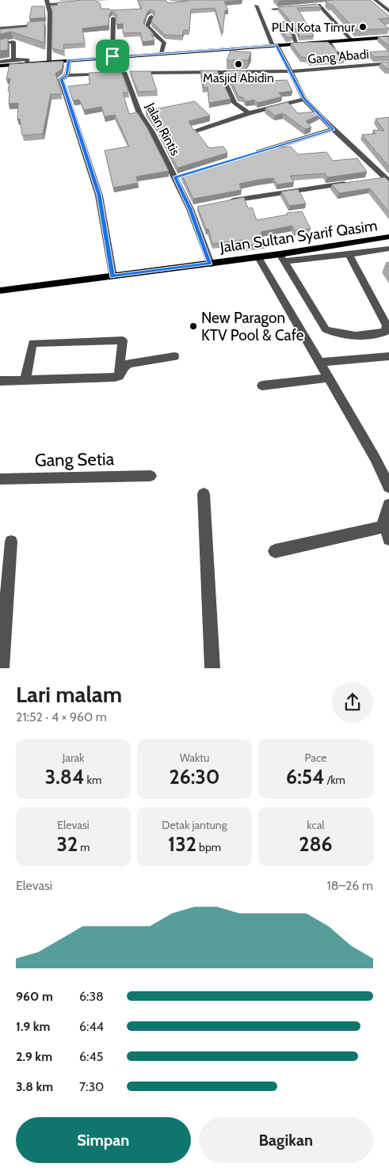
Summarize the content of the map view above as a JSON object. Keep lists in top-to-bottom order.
{
  "streets": {
    "main road": ["Jalan Sultan Syarif Qasim"],
    "street": ["Gang Abadi", "Jalan Rintis", "Gang Setia"]
  },
  "crossings": [
    ["Gang Abadi", "Jalan Rintis"],
    ["Jalan Rintis", "Jalan Sultan Syarif Qasim"]
  ],
  "places": ["PLN Kota Timur", "Masjid Abidin", "New Paragon KTV Pool & Cafe"],
  "page": {
    "heading": ["Lari malam", "21:52 · 4 × 960 m"],
    "stats": [
      ["Jarak", "3.84 km"],
      ["Waktu", "26:30"],
      ["Pace", "6:54 /km"],
      ["Elevasi", "32 m"],
      ["Detak jantung", "132 bpm"],
      ["kcal", "286"]
    ],
    "chart": ["Elevasi", "18–26 m"],
    "list": [
      {
        "name": "960 m",
        "note": "6:38"
      },
      {
        "name": "1.9 km",
        "note": "6:44"
      },
      {
        "name": "2.9 km",
        "note": "6:45"
      },
      {
        "name": "3.8 km",
        "note": "7:30"
      }
    ],
    "buttons": ["Simpan", "Bagikan"]
  }
}
